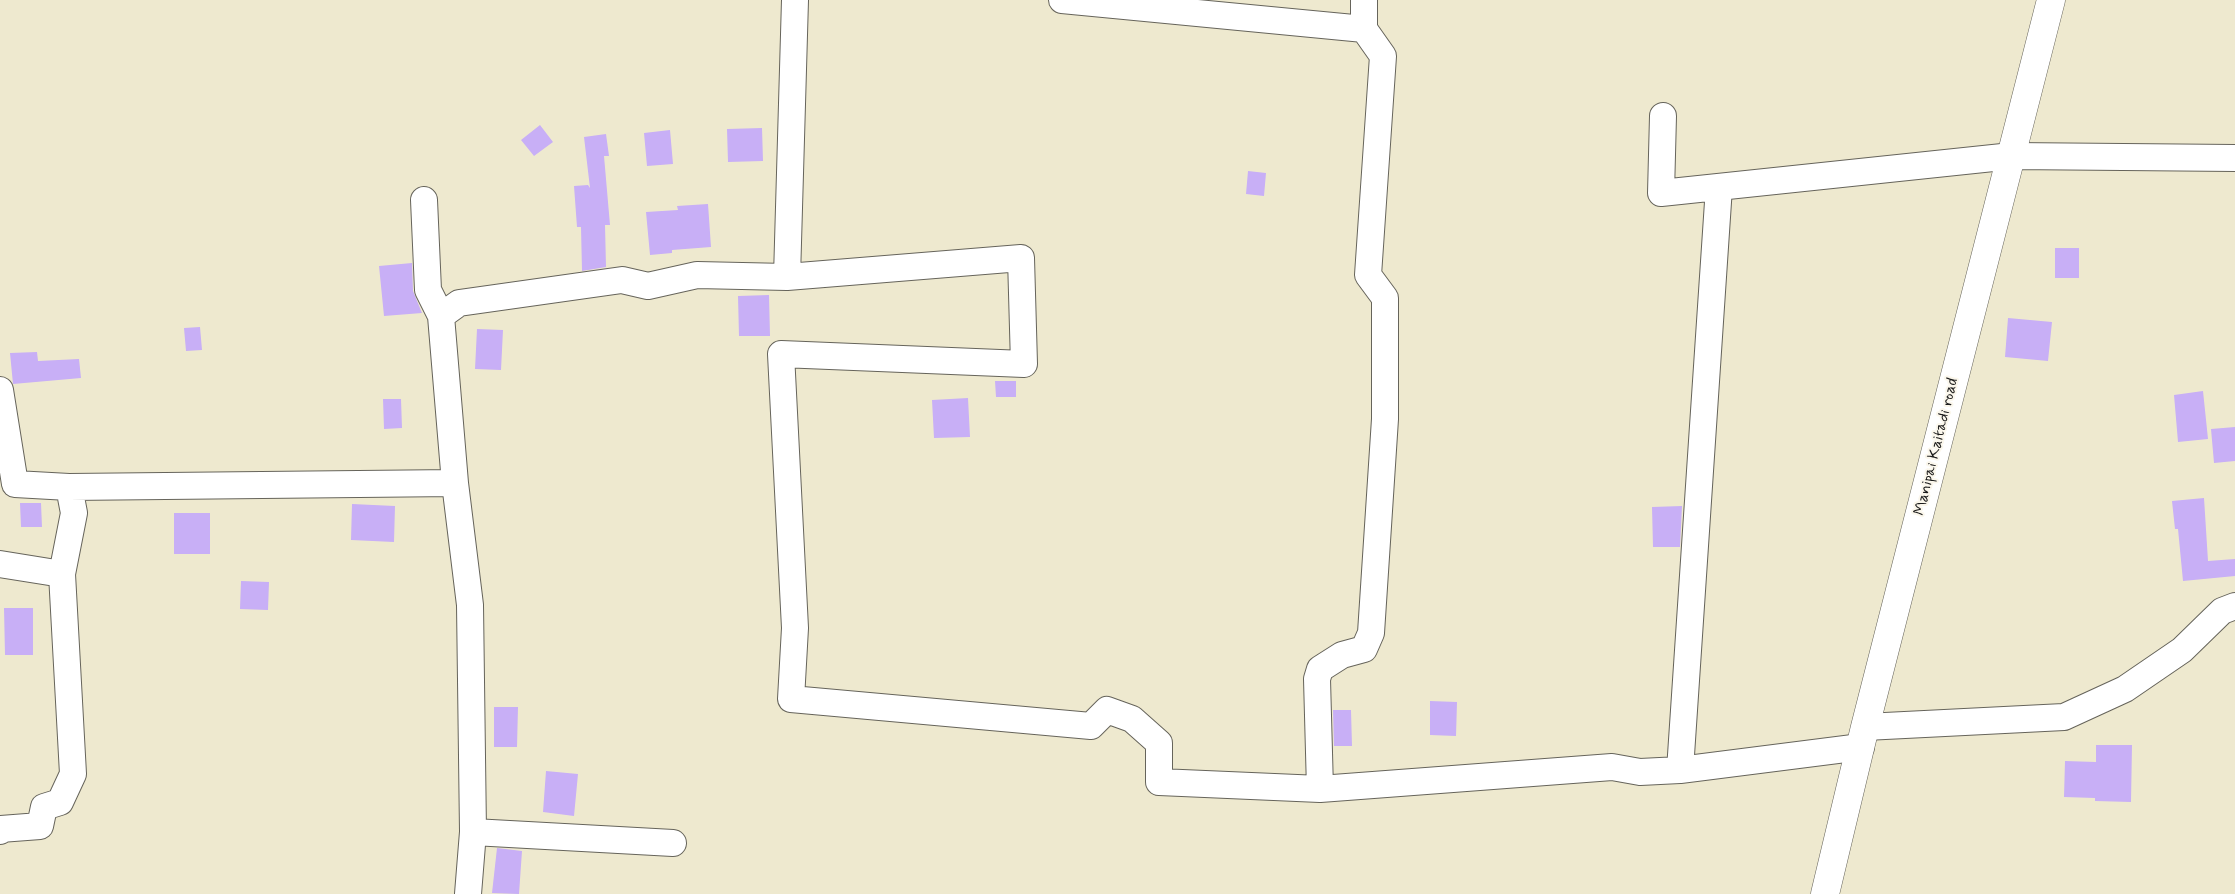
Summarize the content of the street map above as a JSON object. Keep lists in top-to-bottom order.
{
  "streets": {
    "main road": ["Manipai Kaitadi road"]
  }
}
